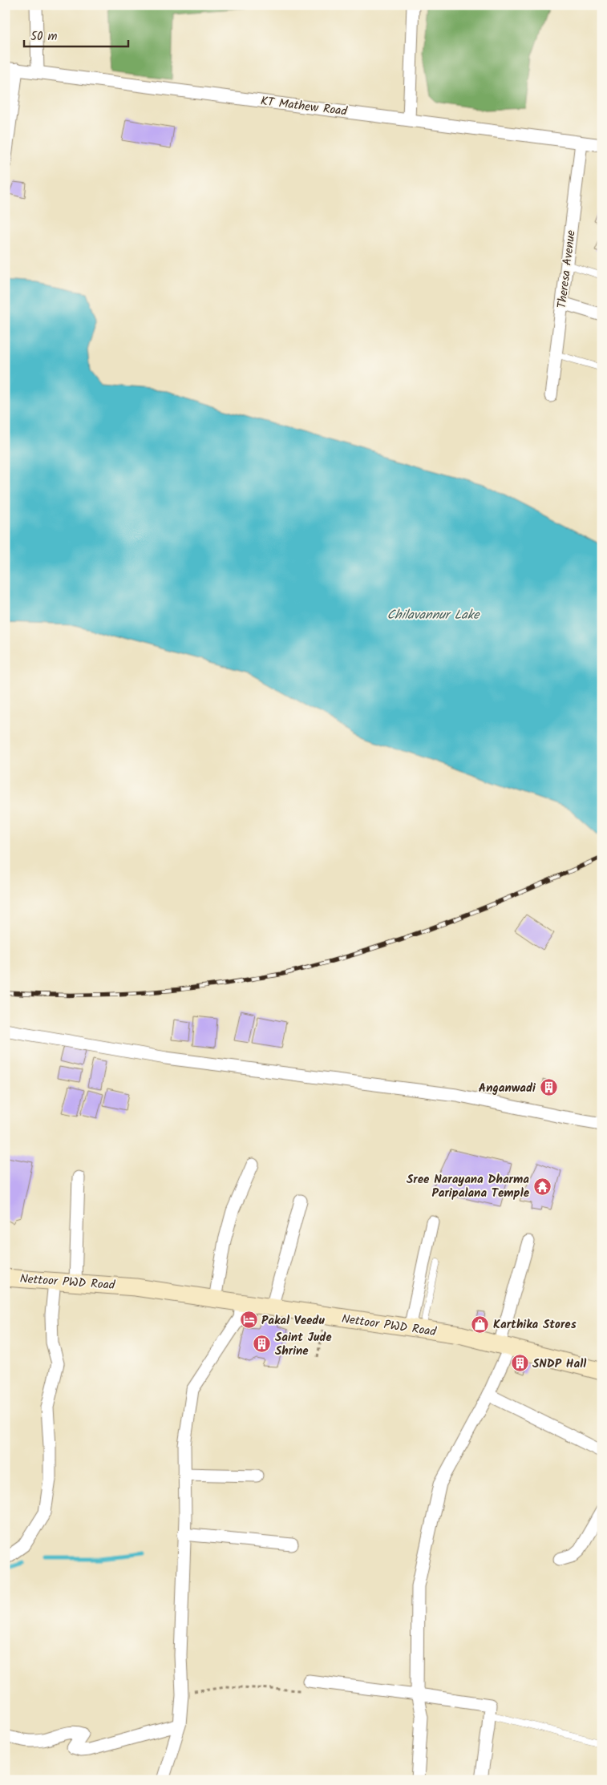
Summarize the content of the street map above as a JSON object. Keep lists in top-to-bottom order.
{
  "streets": {
    "street": ["KT Mathew Road", "Theresa Avenue", "Nettoor PWD Road"]
  },
  "crossings": [
    ["KT Mathew Road", "Theresa Avenue"]
  ],
  "water": ["Chilavannur Lake"],
  "places": {
    "building": ["Anganwadi", "Saint Jude Shrine", "SNDP Hall"],
    "temple": ["Sree Narayana Dharma Paripalana Temple"],
    "hotel": ["Pakal Veedu"],
    "shop": ["Karthika Stores"]
  },
  "scale_bar": "50 m"
}
